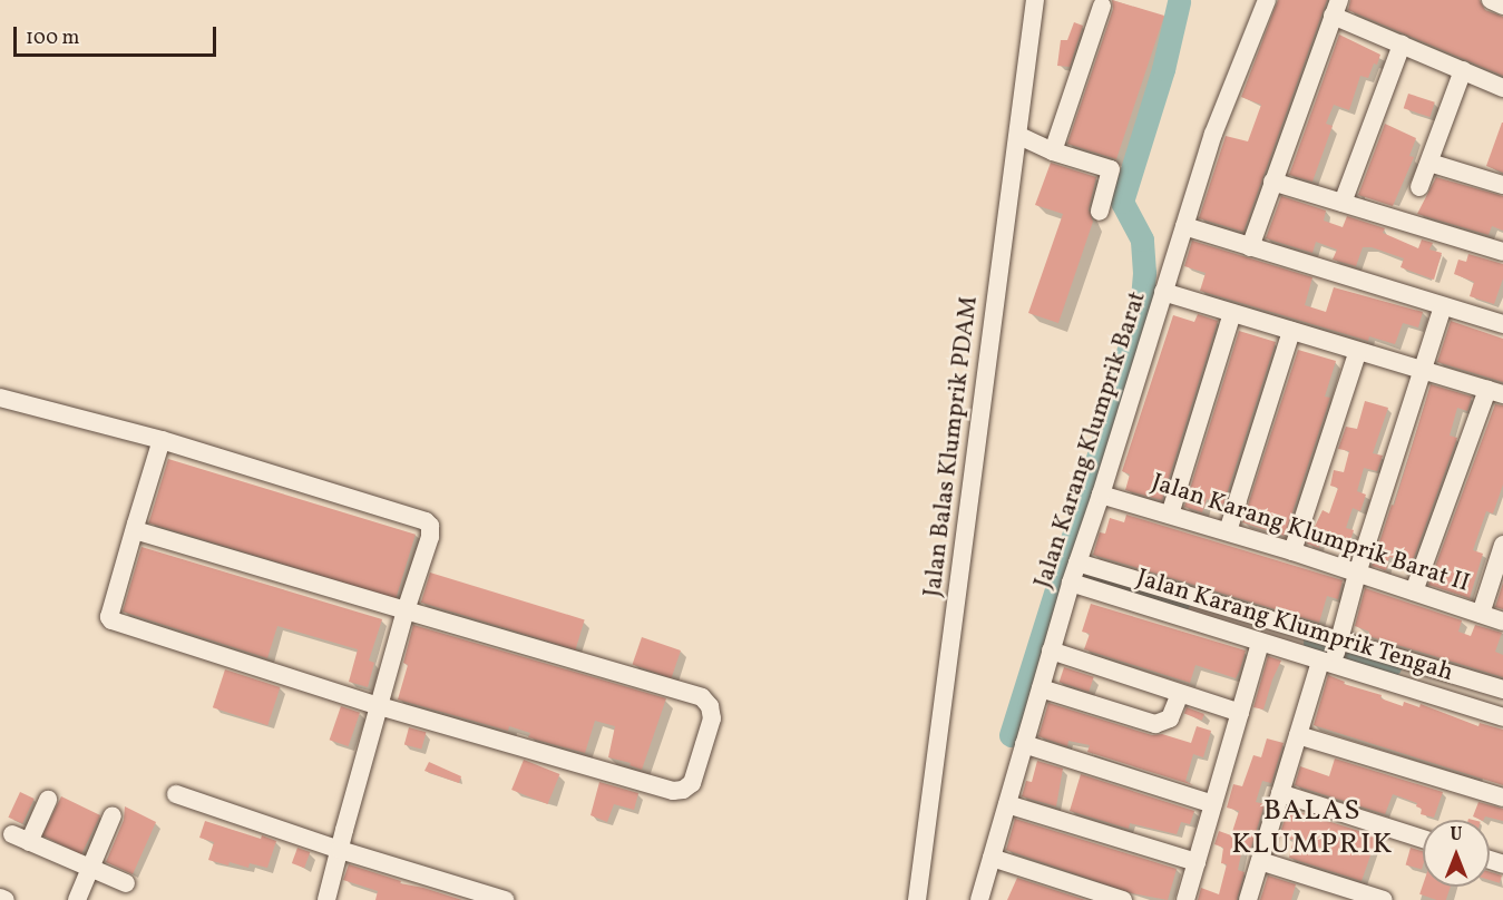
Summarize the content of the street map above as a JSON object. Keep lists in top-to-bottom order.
{
  "streets": {
    "street": [
      "Jalan Karang Klumprik Barat",
      "Jalan Balas Klumprik PDAM",
      "Jalan Karang Klumprik Barat II",
      "Jalan Karang Klumprik Tengah"
    ]
  },
  "crossings": [
    ["Jalan Karang Klumprik Barat", "Jalan Karang Klumprik Barat II"],
    ["Jalan Karang Klumprik Barat", "Jalan Karang Klumprik Tengah"]
  ],
  "districts": ["BALAS KLUMPRIK"],
  "scale_bar": "100 m",
  "north": "top"
}
